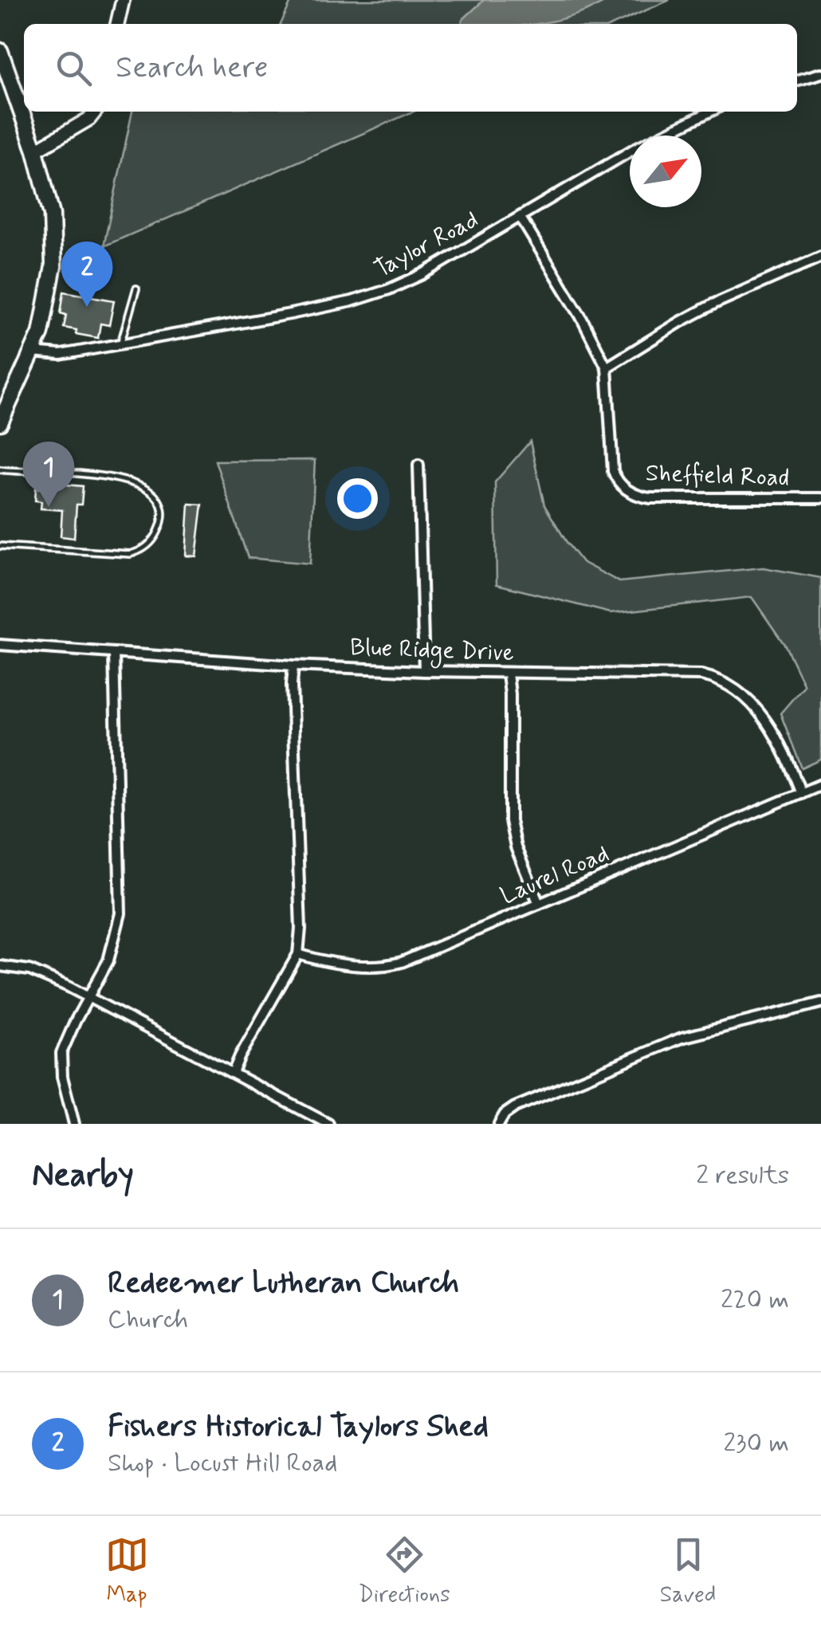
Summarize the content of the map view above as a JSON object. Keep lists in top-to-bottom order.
{
  "streets": {
    "street": [
      "Taylor Road",
      "Sheffield Road",
      "Blue Ridge Drive",
      "Laurel Road"
    ]
  },
  "crossings": [
    ["Taylor Road", "Sheffield Road"],
    ["Blue Ridge Drive", "Laurel Road"]
  ],
  "north": "top right",
  "page": {
    "search": "Search here",
    "pins": ["2", "1"],
    "heading": ["Nearby", "2 results"],
    "list": [
      {
        "mark": "1",
        "name": "Redeemer Lutheran Church",
        "note": "Church",
        "value": "220 m"
      },
      {
        "mark": "2",
        "name": "Fishers Historical Taylors Shed",
        "note": "Shop · Locust Hill Road",
        "value": "230 m"
      }
    ],
    "nav": ["Map", "Directions", "Saved"]
  }
}
